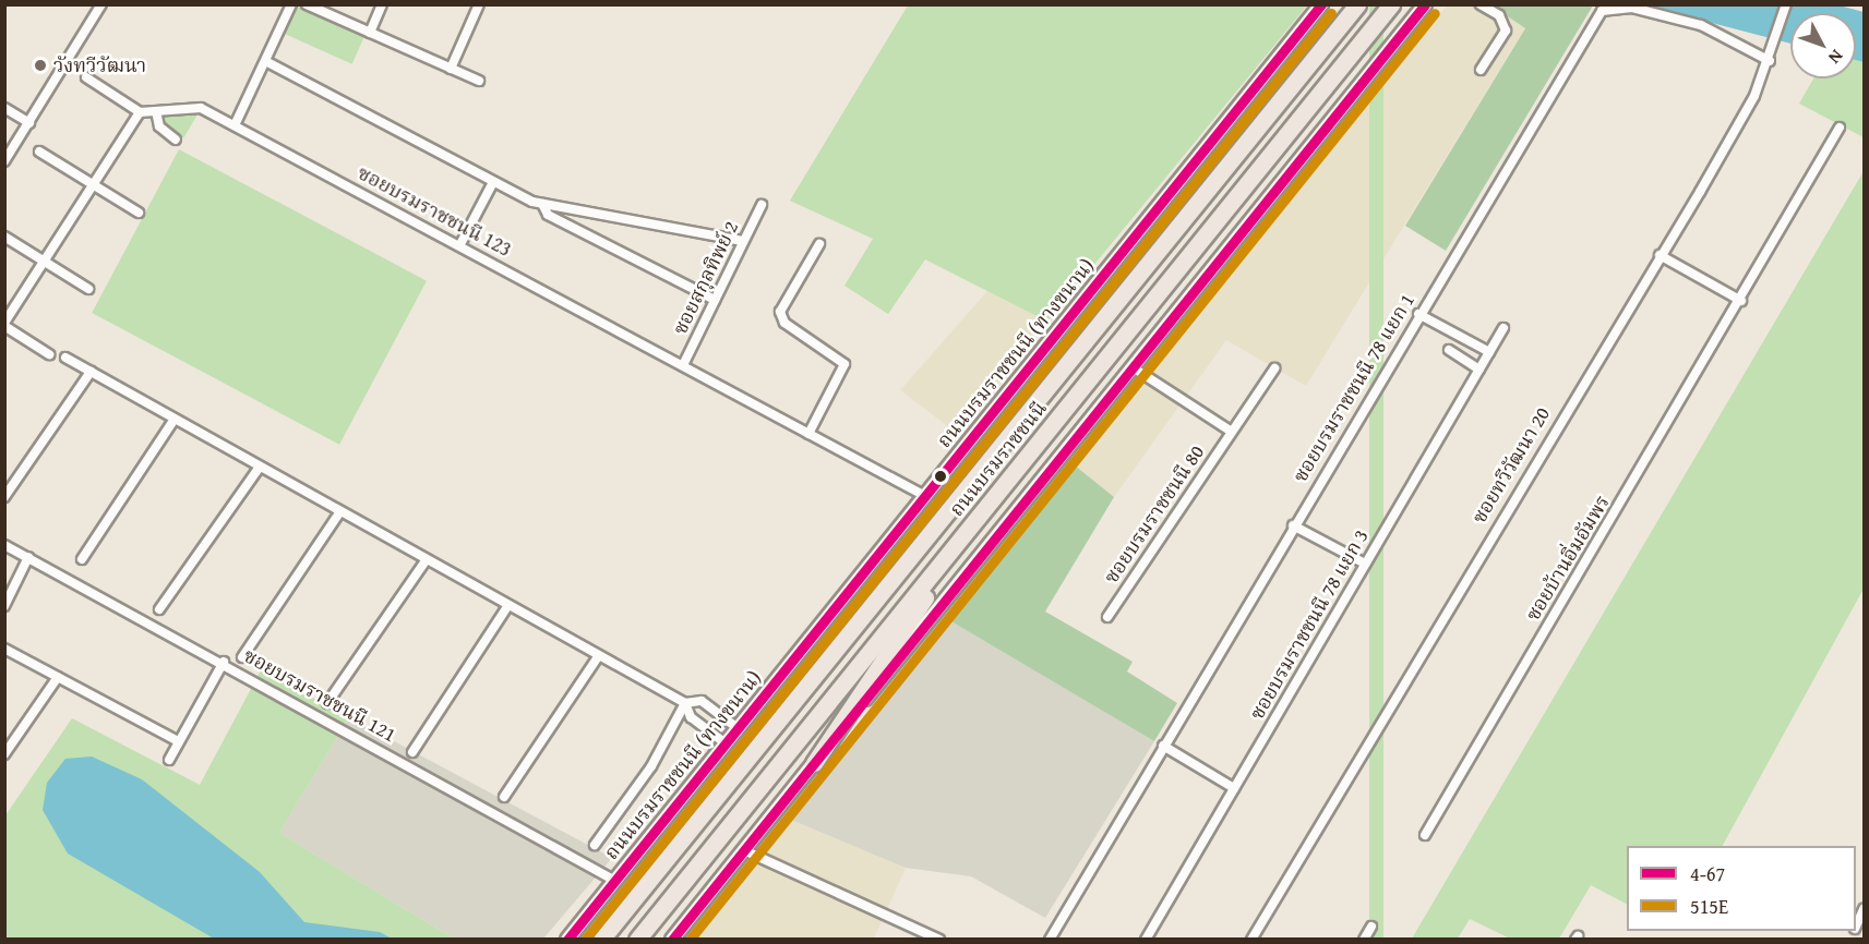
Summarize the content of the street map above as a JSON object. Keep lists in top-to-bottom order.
{
  "streets": {
    "highway": ["ถนนบรมราชชนนี"],
    "main road": ["ถนนบรมราชชนนี (ทางขนาน)"],
    "street": [
      "ซอยบรมราชชนนี 123",
      "ซอยสกุลทิพย์ 2",
      "ซอยบรมราชชนนี 78 แยก 1",
      "ซอยทวีวัฒนา 20",
      "ซอยบรมราชชนนี 80",
      "ซอยบ้านอิ่มอัมพร",
      "ซอยบรมราชชนนี 78 แยก 3",
      "ซอยบรมราชชนนี 121"
    ]
  },
  "crossings": [
    ["ซอยบรมราชชนนี 123", "ซอยสกุลทิพย์ 2"],
    ["ซอยบรมราชชนนี 123", "ถนนบรมราชชนนี (ทางขนาน)"],
    ["ถนนบรมราชชนนี (ทางขนาน)", "ซอยบรมราชชนนี 121"],
    ["ซอยบรมราชชนนี 78 แยก 1", "ซอยทวีวัฒนา 20"]
  ],
  "places": ["วังทวีวัฒนา"],
  "lines": ["transit line 4-67", "transit line 515E"],
  "legend": ["4-67", "515E"],
  "north": "bottom right"
}
